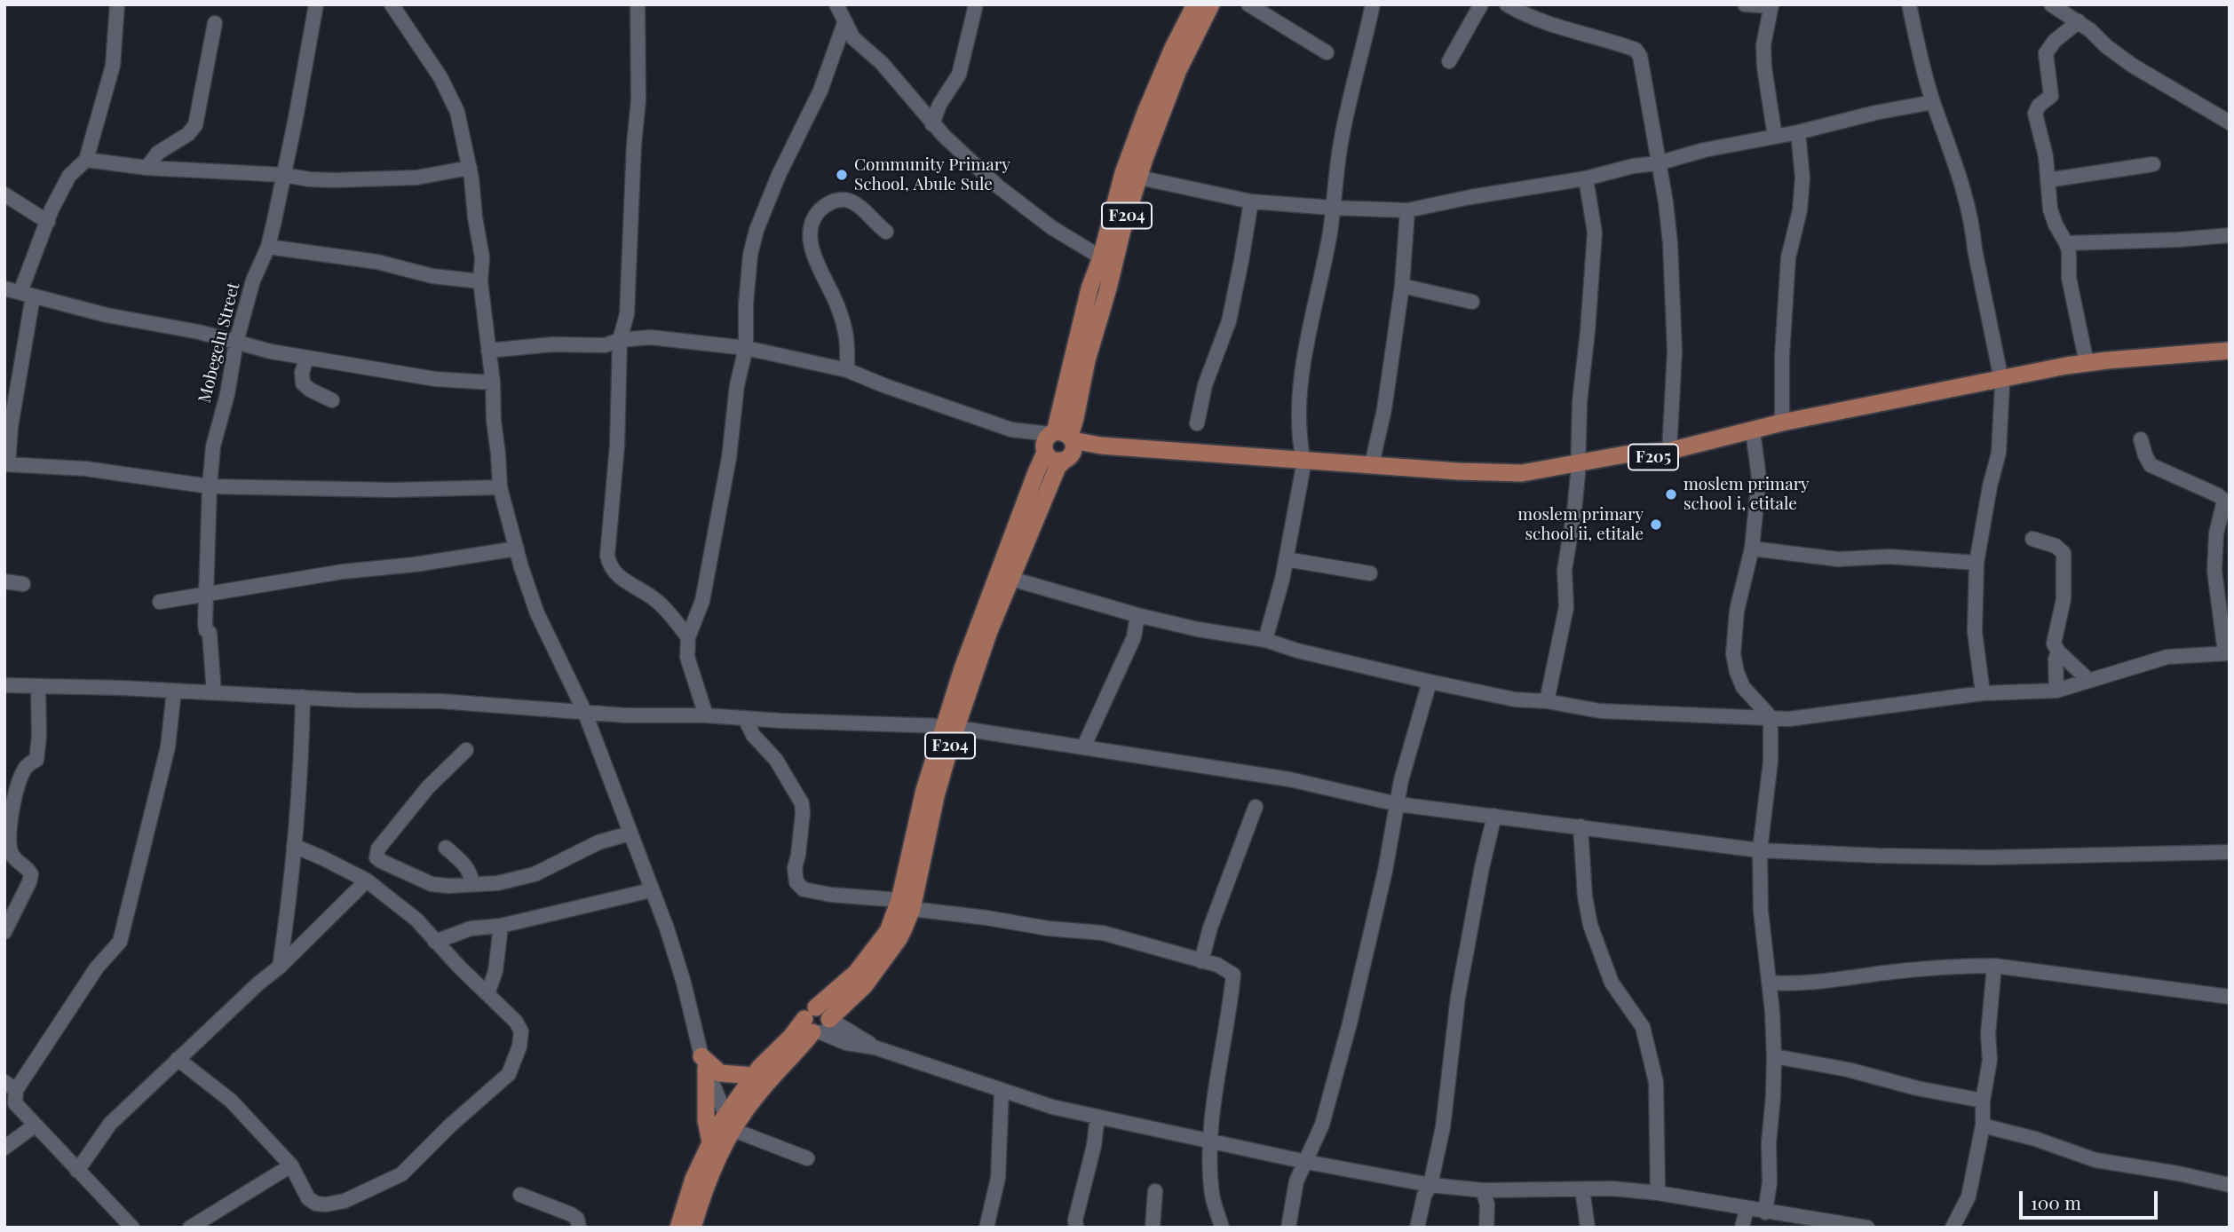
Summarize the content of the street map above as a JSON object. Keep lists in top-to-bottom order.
{
  "streets": {
    "main road": ["F204", "F205"],
    "street": ["Mobegelu Street"]
  },
  "crossings": [
    ["F204", "F205"]
  ],
  "places": ["Community Primary School, Abule Sule", "moslem primary school i, etitale", "moslem primary school ii, etitale"],
  "scale_bar": "100 m"
}
